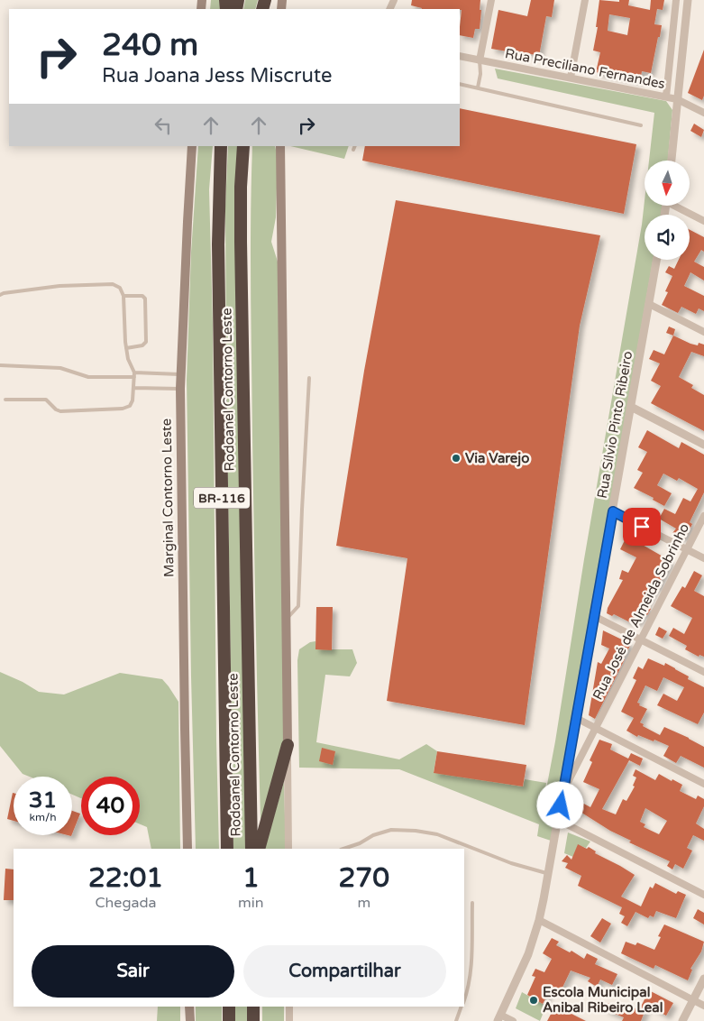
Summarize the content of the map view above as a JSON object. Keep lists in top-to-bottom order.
{
  "streets": {
    "highway": ["Rodoanel Contorno Leste", "BR-116"],
    "main road": ["Marginal Contorno Leste"],
    "street": ["Rua Preciliano Fernandes", "Rua Sílvio Pinto Ribeiro", "Rua José de Almeida Sobrinho"]
  },
  "crossings": [
    ["Rua Sílvio Pinto Ribeiro", "Rua José de Almeida Sobrinho"]
  ],
  "places": ["Via Varejo", "Escola Municipal Anibal Ribeiro Leal"],
  "north": "bottom",
  "page": {
    "turn": ["240 m", "Rua Joana Jess Miscrute"],
    "speed": "31 km/h",
    "limit": "40",
    "eta": [
      "22:01",
      "Chegada",
      "1",
      "min",
      "270",
      "m"
    ],
    "buttons": ["Sair", "Compartilhar"]
  }
}
